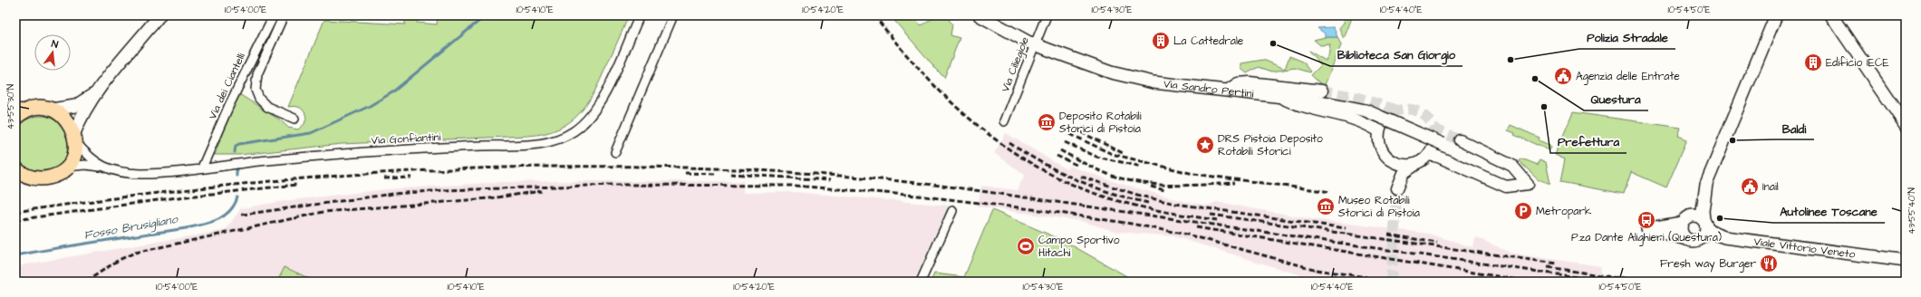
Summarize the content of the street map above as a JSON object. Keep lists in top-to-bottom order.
{
  "streets": {
    "main road": ["Via Sandro Pertini", "Viale Vittorio Veneto"],
    "street": ["Via Ciliegiole", "Via dei Ciantelli", "Via Gonfiantini"]
  },
  "crossings": [
    ["Via Ciliegiole", "Via Sandro Pertini"],
    ["Via dei Ciantelli", "Via Gonfiantini"]
  ],
  "water": ["Fosso Brusigliano"],
  "places": {
    "building": ["La Cattedrale", "Edificio IECE"],
    "other": [
      "Biblioteca San Giorgio",
      "Polizia Stradale",
      "Questura",
      "Prefettura",
      "Baldi",
      "Autolinee Toscane"
    ],
    "public building": ["Agenzia delle Entrate", "Inail"],
    "museum": ["Deposito Rotabili Storici di Pistoia", "Museo Rotabili Storici di Pistoia"],
    "place": ["DRS Pistoia Deposito Rotabili Storici"],
    "parking": ["Metropark"],
    "bus stop": ["P.za Dante Alighieri (Questura)"],
    "sports": ["Campo Sportivo Hitachi"],
    "restaurant": ["Fresh way Burger"]
  },
  "north": "top",
  "coordinates": [
    "10°54'00\"E",
    "10°54'10\"E",
    "10°54'20\"E",
    "10°54'30\"E",
    "10°54'40\"E",
    "10°54'50\"E",
    "43°55'30\"N",
    "43°55'40\"N"
  ]
}
